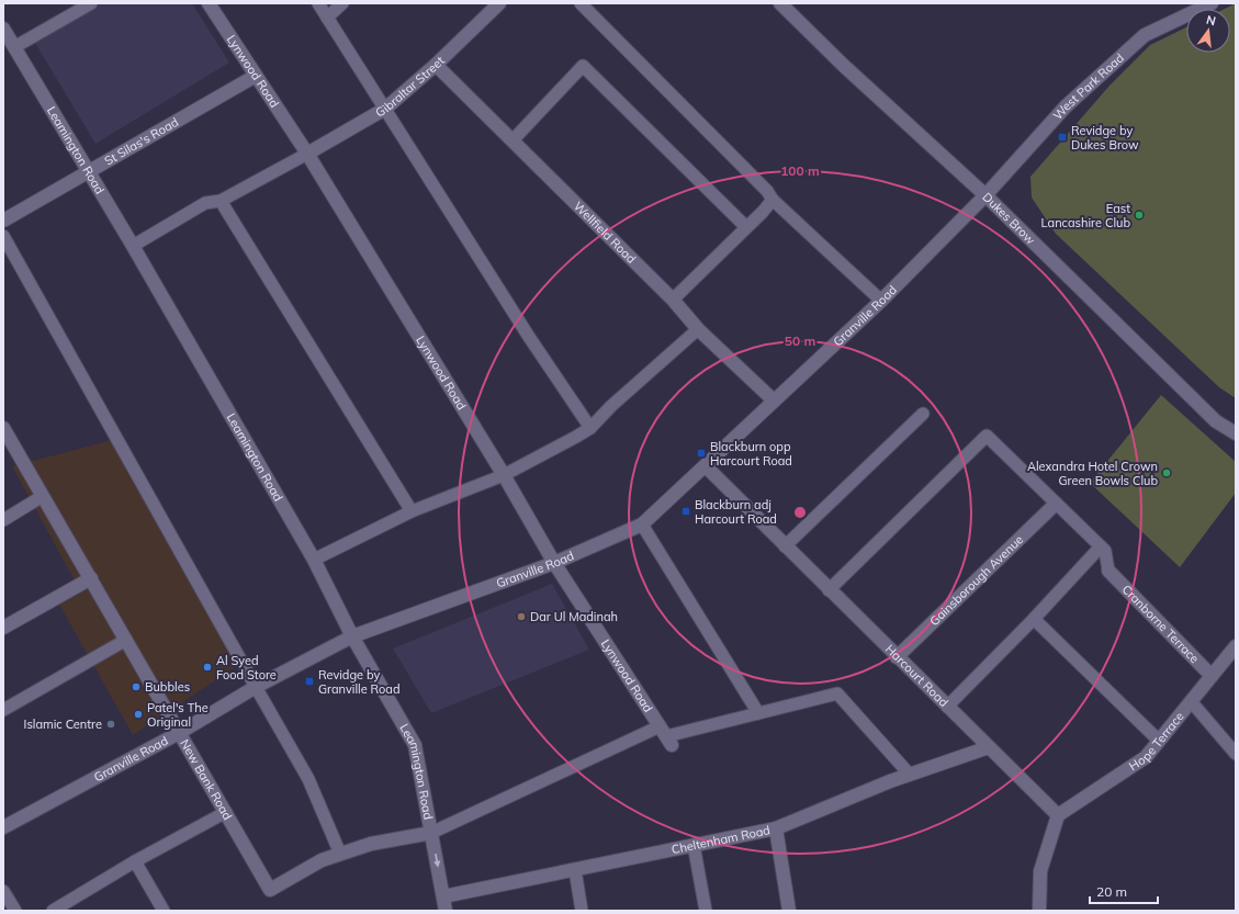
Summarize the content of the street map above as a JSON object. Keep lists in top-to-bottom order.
{
  "streets": {
    "street": [
      "Lynwood Road",
      "Gibraltar Street",
      "West Park Road",
      "St Silas's Road",
      "Leamington Road",
      "Dukes Brow",
      "Wellfield Road",
      "Granville Road",
      "Gainsborough Avenue",
      "Cranborne Terrace",
      "Harcourt Road",
      "Hope Terrace",
      "New Bank Road",
      "Cheltenham Road"
    ]
  },
  "crossings": [
    ["Lynwood Road", "Gibraltar Street"],
    ["Lynwood Road", "St Silas's Road"],
    ["Lynwood Road", "Granville Road"],
    ["Gibraltar Street", "Wellfield Road"],
    ["West Park Road", "Dukes Brow"],
    ["West Park Road", "Granville Road"],
    ["St Silas's Road", "Leamington Road"],
    ["Leamington Road", "Granville Road"],
    ["Leamington Road", "New Bank Road"],
    ["Leamington Road", "Cheltenham Road"],
    ["Dukes Brow", "Granville Road"],
    ["Wellfield Road", "Granville Road"],
    ["Granville Road", "Harcourt Road"],
    ["Granville Road", "New Bank Road"],
    ["Gainsborough Avenue", "Harcourt Road"],
    ["Cranborne Terrace", "Hope Terrace"],
    ["Harcourt Road", "Hope Terrace"],
    ["Harcourt Road", "Cheltenham Road"]
  ],
  "places": {
    "transit": [
      "Revidge by Dukes Brow",
      "Blackburn opp Harcourt Road",
      "Blackburn adj Harcourt Road",
      "Revidge by Granville Road"
    ],
    "other": [
      "East Lancashire Club",
      "Alexandra Hotel Crown Green Bowls Club",
      "Dar Ul Madinah",
      "Al Syed Food Store",
      "Bubbles",
      "Patel's The Original",
      "Islamic Centre"
    ]
  },
  "scale_bar": "20 m",
  "north": "top",
  "rings": ["100 m", "50 m"]
}
